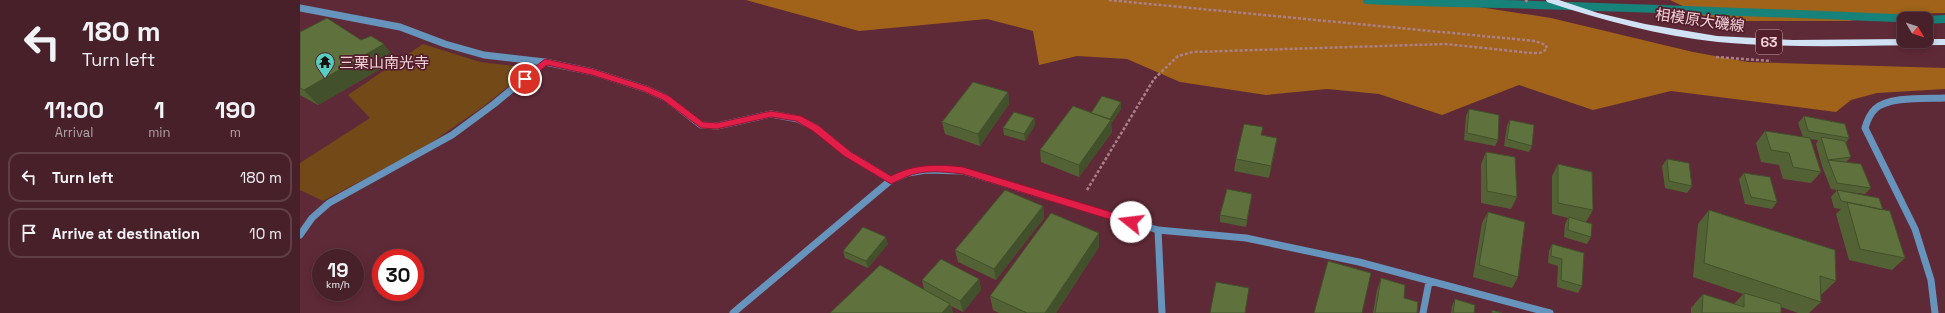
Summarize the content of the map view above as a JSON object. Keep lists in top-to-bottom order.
{
  "streets": {
    "main road": ["相模原大磯線", "63"]
  },
  "places": {
    "temple": ["三栗山南光寺"]
  },
  "north": "bottom right",
  "page": {
    "turn": ["180 m", "Turn left"],
    "eta": [
      "11:00",
      "Arrival",
      "1",
      "min",
      "190",
      "m"
    ],
    "list": [
      {
        "name": "Turn left",
        "value": "180 m"
      },
      {
        "name": "Arrive at destination",
        "value": "10 m"
      }
    ],
    "speed": "19 km/h",
    "limit": "30"
  }
}
